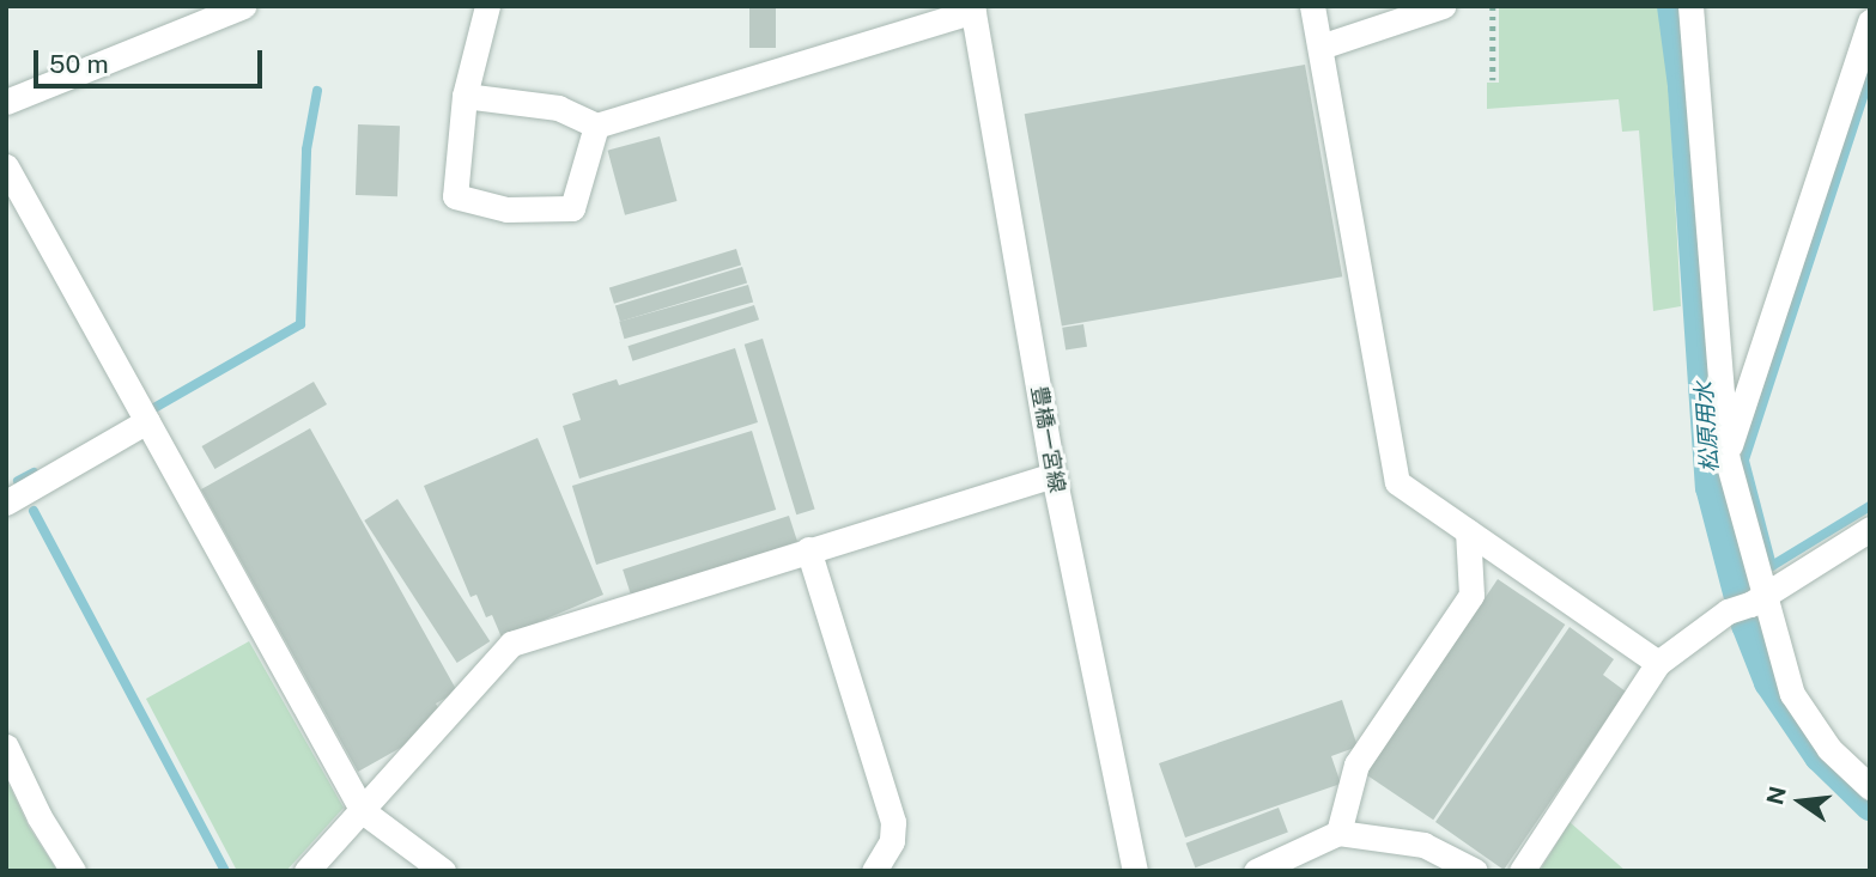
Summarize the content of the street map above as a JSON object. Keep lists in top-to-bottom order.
{
  "streets": {
    "street": ["豊橋一宮線"]
  },
  "water": ["松原用水"],
  "scale_bar": "50 m",
  "north": "left"
}
